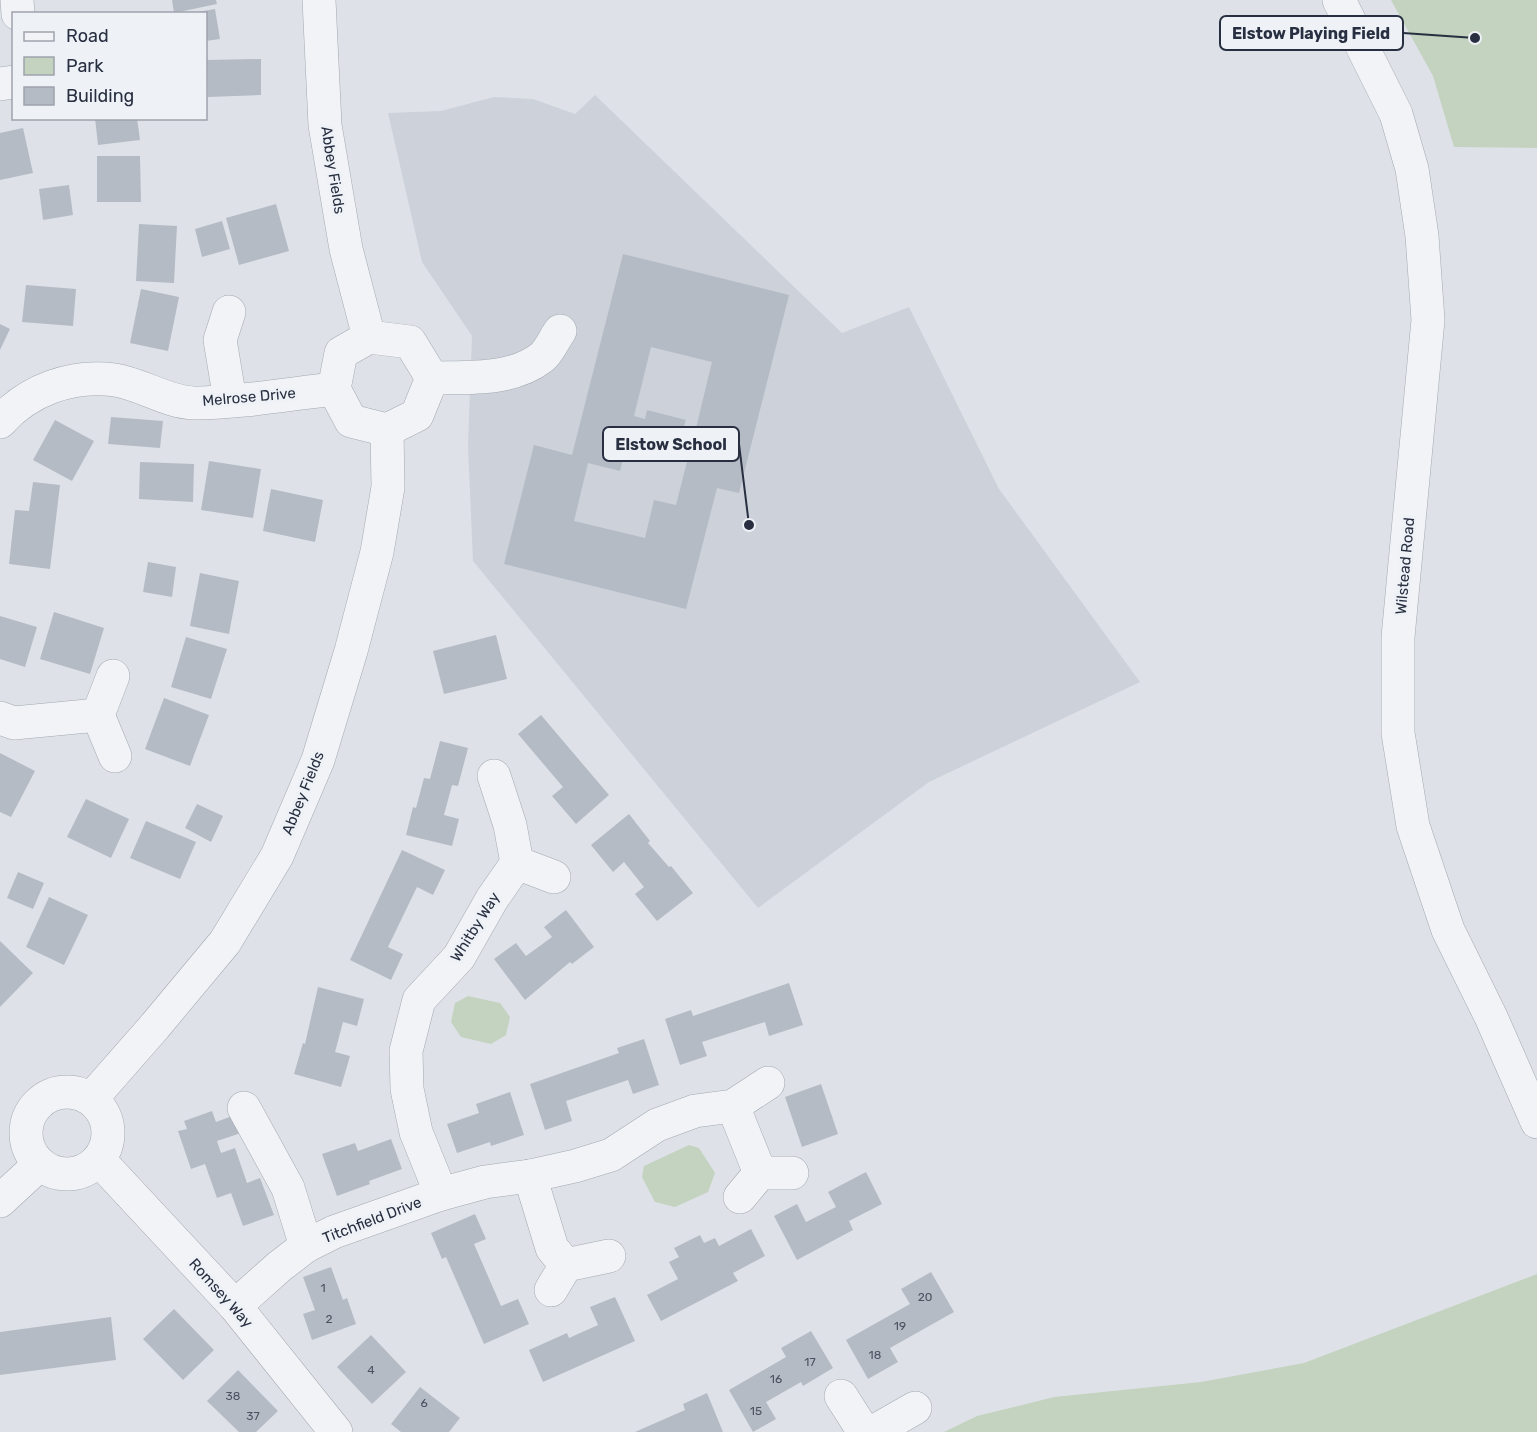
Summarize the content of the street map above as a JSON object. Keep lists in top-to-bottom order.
{
  "streets": {
    "street": [
      "Abbey Fields",
      "Melrose Drive",
      "Wilstead Road",
      "Whitby Way",
      "Titchfield Drive",
      "Romsey Way"
    ]
  },
  "crossings": [
    ["Abbey Fields", "Melrose Drive"],
    ["Abbey Fields", "Romsey Way"],
    ["Whitby Way", "Titchfield Drive"],
    ["Titchfield Drive", "Romsey Way"]
  ],
  "places": ["Elstow Playing Field", "Elstow School"],
  "house_numbers": [
    "1",
    "20",
    "2",
    "19",
    "18",
    "17",
    "4",
    "16",
    "38",
    "6",
    "15",
    "37"
  ],
  "legend": ["Road", "Park", "Building"]
}
